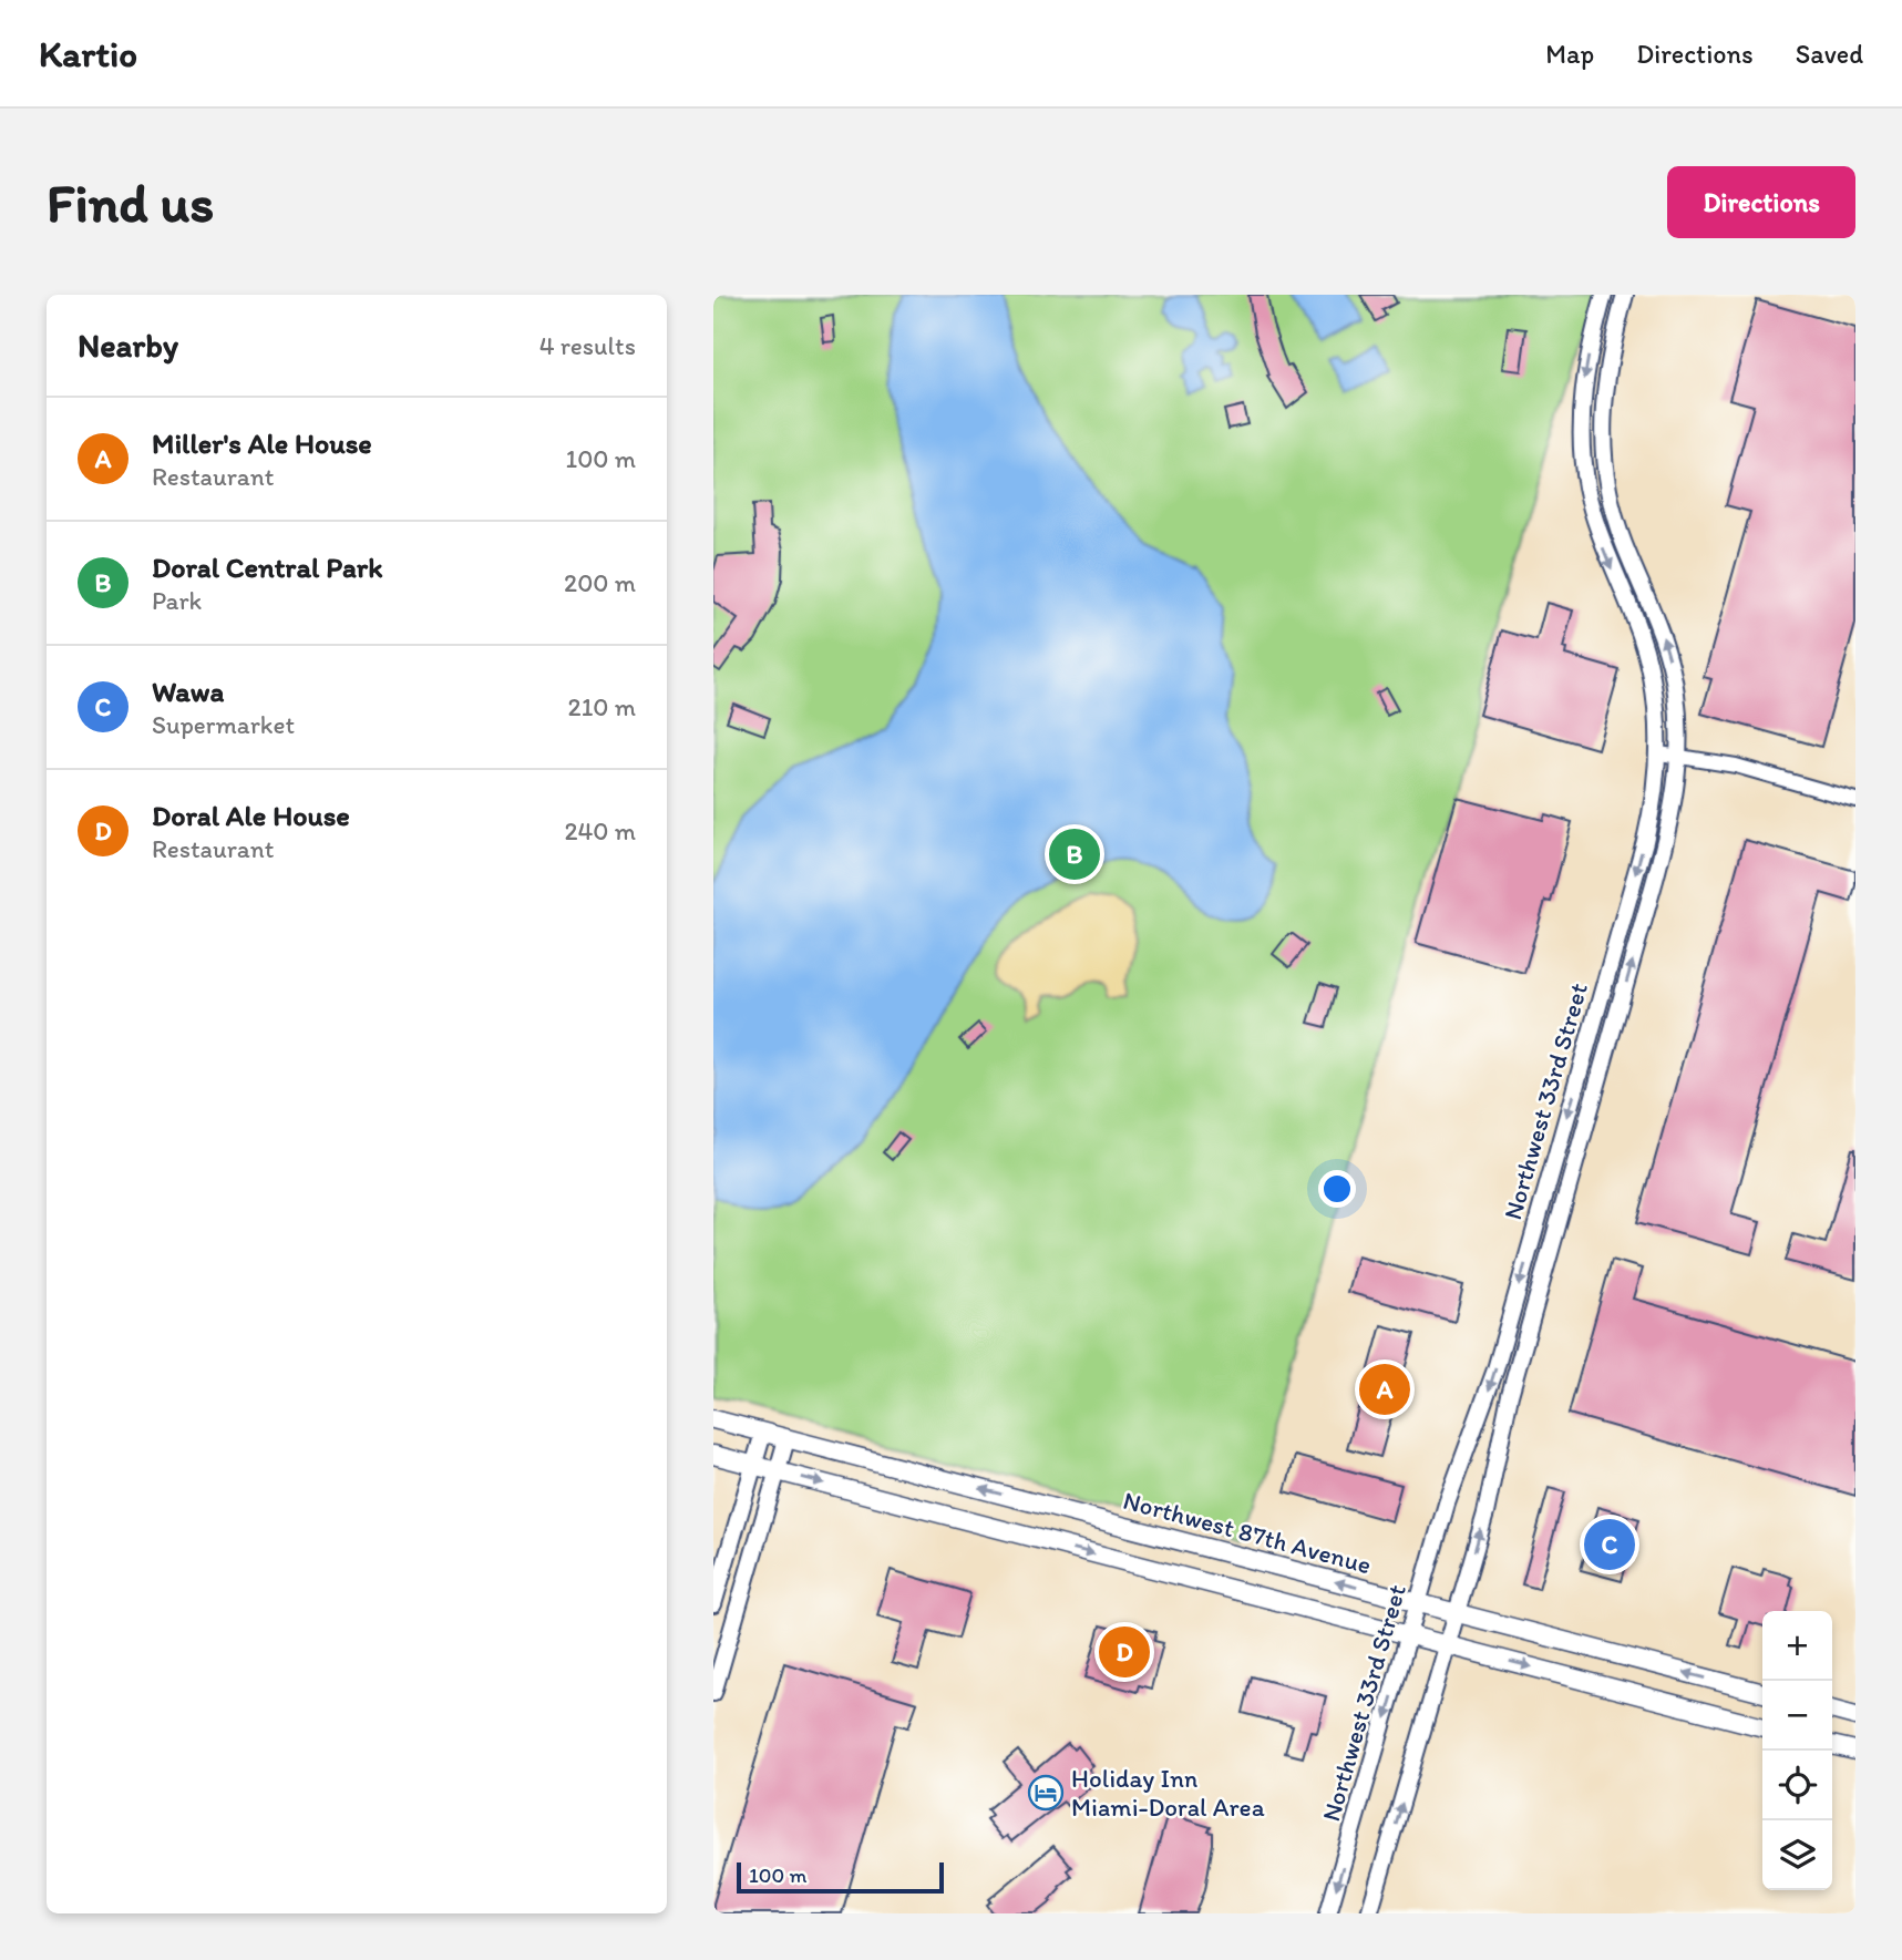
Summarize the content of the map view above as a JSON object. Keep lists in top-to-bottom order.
{
  "streets": {
    "main road": ["Northwest 87th Avenue"],
    "street": ["Northwest 33rd Street"]
  },
  "crossings": [
    ["Northwest 33rd Street", "Northwest 87th Avenue"]
  ],
  "places": {
    "hotel": ["Holiday Inn Miami-Doral Area"]
  },
  "scale_bar": "100 m",
  "page": {
    "header": "Kartio",
    "nav": ["Map", "Directions", "Saved"],
    "buttons": "Directions",
    "title": "Find us",
    "heading": ["Nearby", "4 results"],
    "list": [
      {
        "mark": "A",
        "name": "Miller's Ale House",
        "note": "Restaurant",
        "value": "100 m"
      },
      {
        "mark": "B",
        "name": "Doral Central Park",
        "note": "Park",
        "value": "200 m"
      },
      {
        "mark": "C",
        "name": "Wawa",
        "note": "Supermarket",
        "value": "210 m"
      },
      {
        "mark": "D",
        "name": "Doral Ale House",
        "note": "Restaurant",
        "value": "240 m"
      }
    ],
    "pins": [
      "B",
      "A",
      "C",
      "D"
    ],
    "map_buttons": ["+", "−"],
    "scale": "100 m"
  }
}
